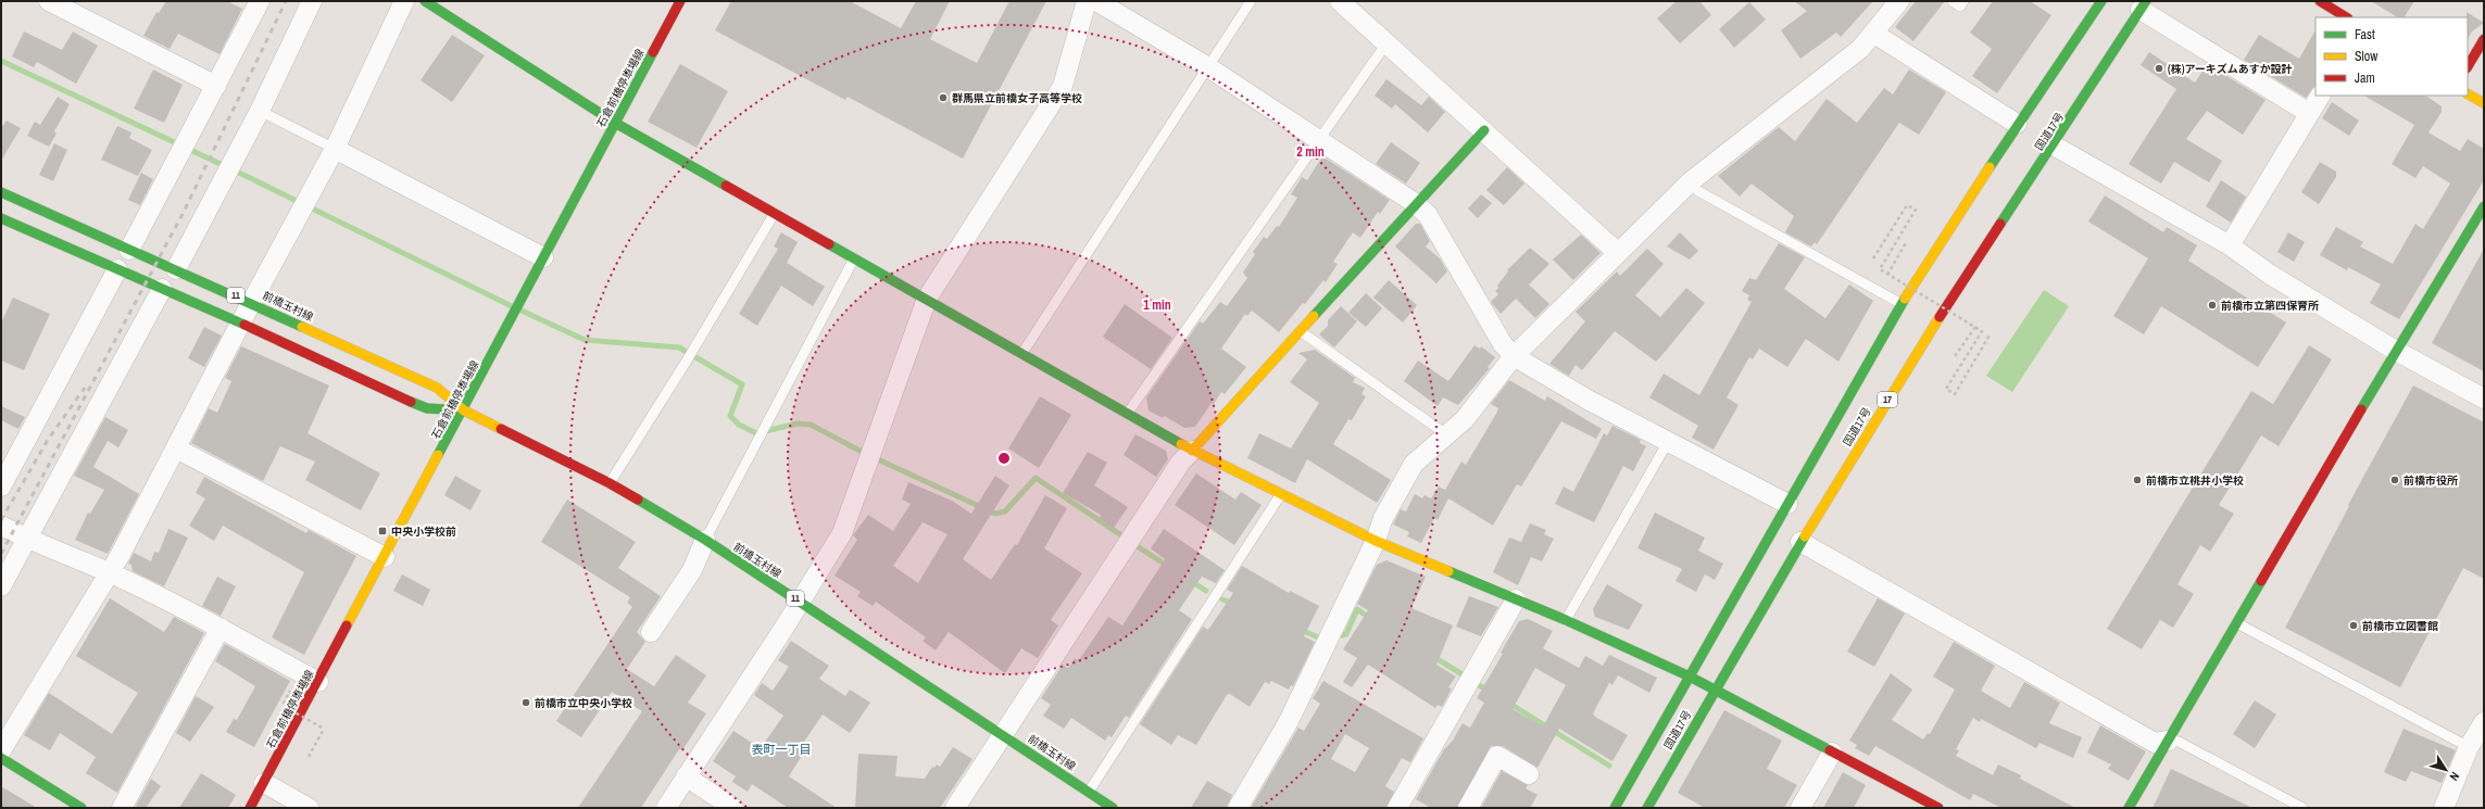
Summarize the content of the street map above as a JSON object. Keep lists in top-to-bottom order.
{
  "streets": {
    "main road": [
      "石倉前橋停車場線",
      "国道17号",
      "11",
      "前橋玉村線",
      "17"
    ]
  },
  "crossings": [
    ["石倉前橋停車場線", "前橋玉村線"]
  ],
  "districts": ["表町一丁目"],
  "places": {
    "other": [
      "(株)アーキズムあすか設計",
      "群馬県立前橋女子高等学校",
      "前橋市立第四保育所",
      "前橋市立桃井小学校",
      "前橋市役所",
      "前橋市立図書館",
      "前橋市立中央小学校"
    ],
    "transit": ["中央小学校前"]
  },
  "legend": ["Fast", "Slow", "Jam"],
  "north": "bottom right",
  "rings": ["2 min", "1 min"]
}
